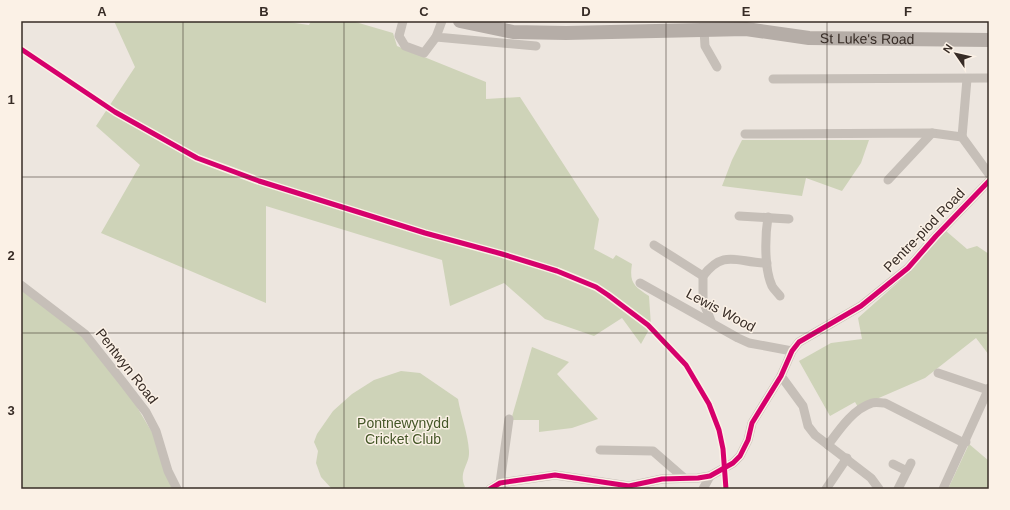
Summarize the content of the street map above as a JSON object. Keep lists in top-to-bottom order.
{
  "streets": {
    "main road": ["St Luke's Road"],
    "street": ["Pentre-piod Road", "Lewis Wood", "Pentwyn Road"]
  },
  "crossings": [
    ["Pentre-piod Road", "Lewis Wood"]
  ],
  "parks": ["Pontnewynydd Cricket Club"],
  "north": "top left",
  "grid": {
    "columns": [
      "A",
      "B",
      "C",
      "D",
      "E",
      "F"
    ],
    "rows": ["1", "2", "3"]
  }
}
